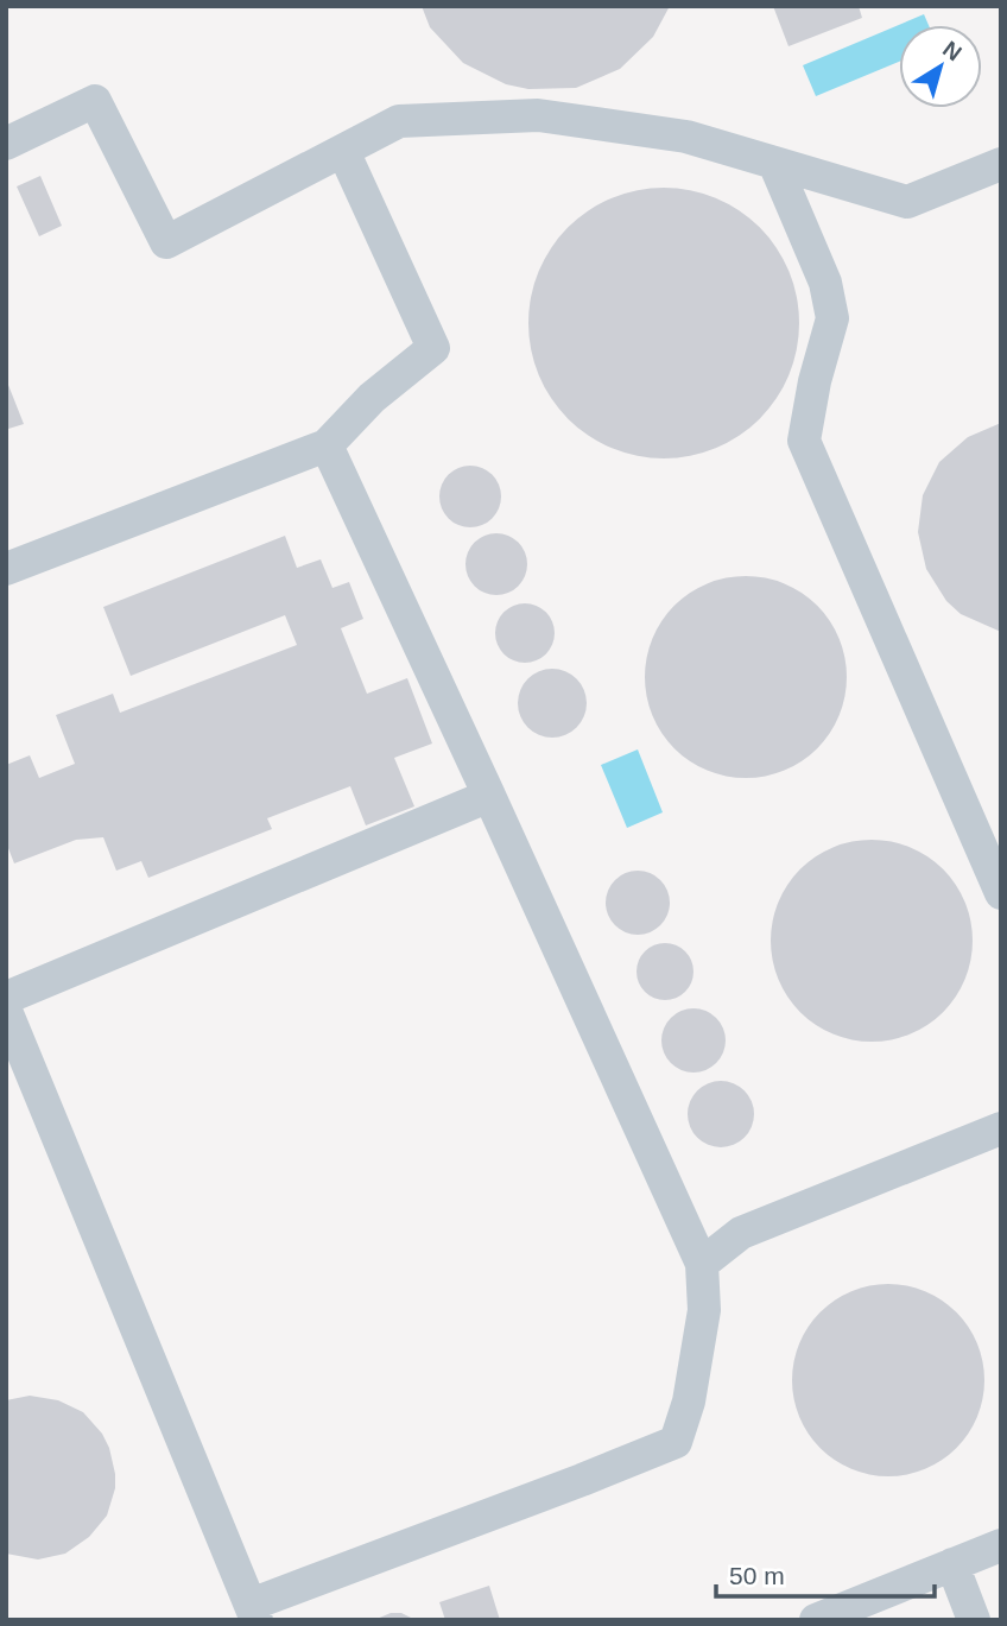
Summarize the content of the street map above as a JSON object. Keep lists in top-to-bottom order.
{
  "scale_bar": "50 m",
  "north": "top right"
}
